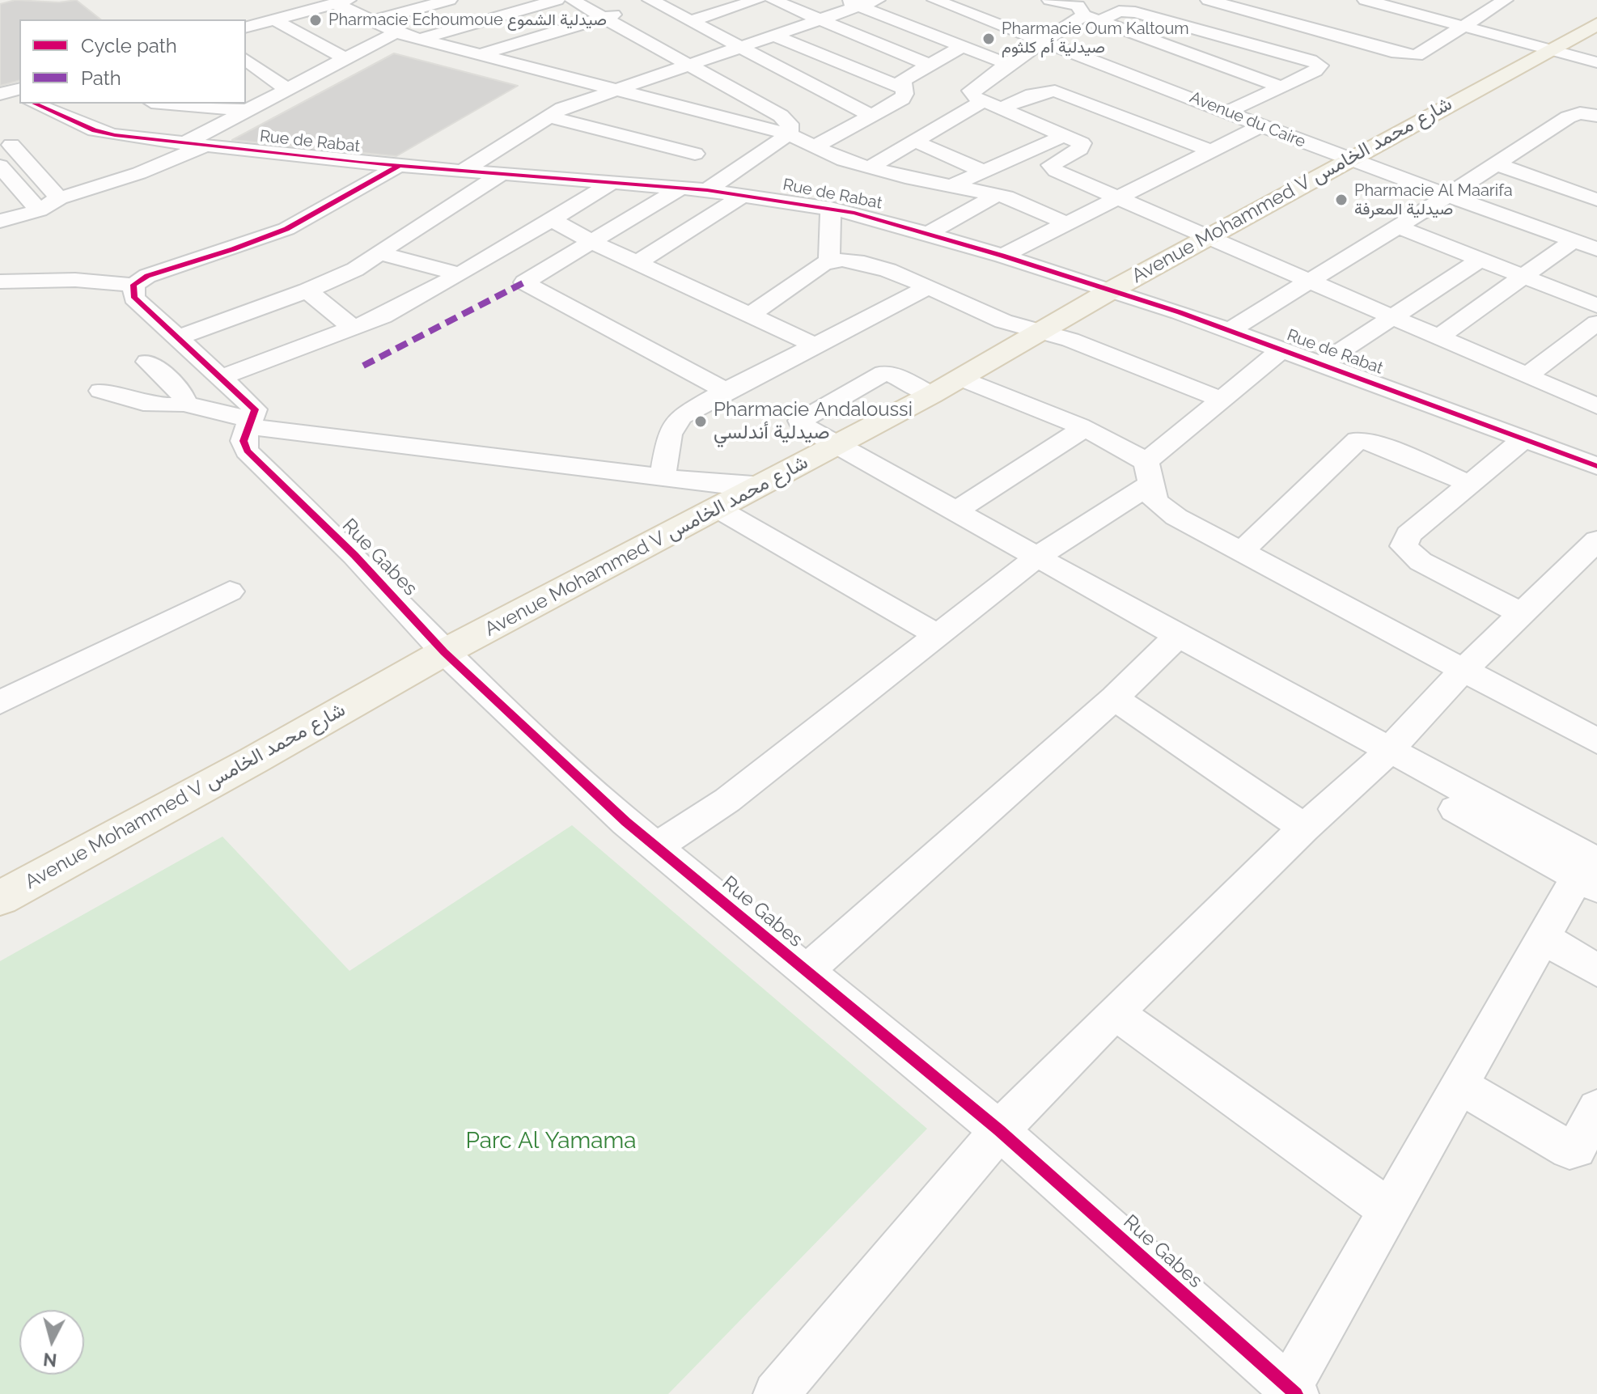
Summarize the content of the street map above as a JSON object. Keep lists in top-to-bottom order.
{
  "streets": {
    "main road": ["Avenue Mohammed V شارع محمد الخامس"],
    "street": ["Avenue du Caire", "Rue de Rabat", "Rue Gabes"]
  },
  "crossings": [
    ["Avenue du Caire", "Avenue Mohammed V شارع محمد الخامس"],
    ["Rue de Rabat", "Avenue Mohammed V شارع محمد الخامس"],
    ["Avenue Mohammed V شارع محمد الخامس", "Rue Gabes"]
  ],
  "parks": ["Parc Al Yamama"],
  "places": [
    "Pharmacie Echoumoue صيدلية الشموع",
    "Pharmacie Oum Kaltoum صيدلية أم كلثوم",
    "Pharmacie Al Maarifa صيدلية المعرفة",
    "Pharmacie Andaloussi صيدلية أندلسي"
  ],
  "legend": ["Cycle path", "Path"],
  "north": "bottom"
}
